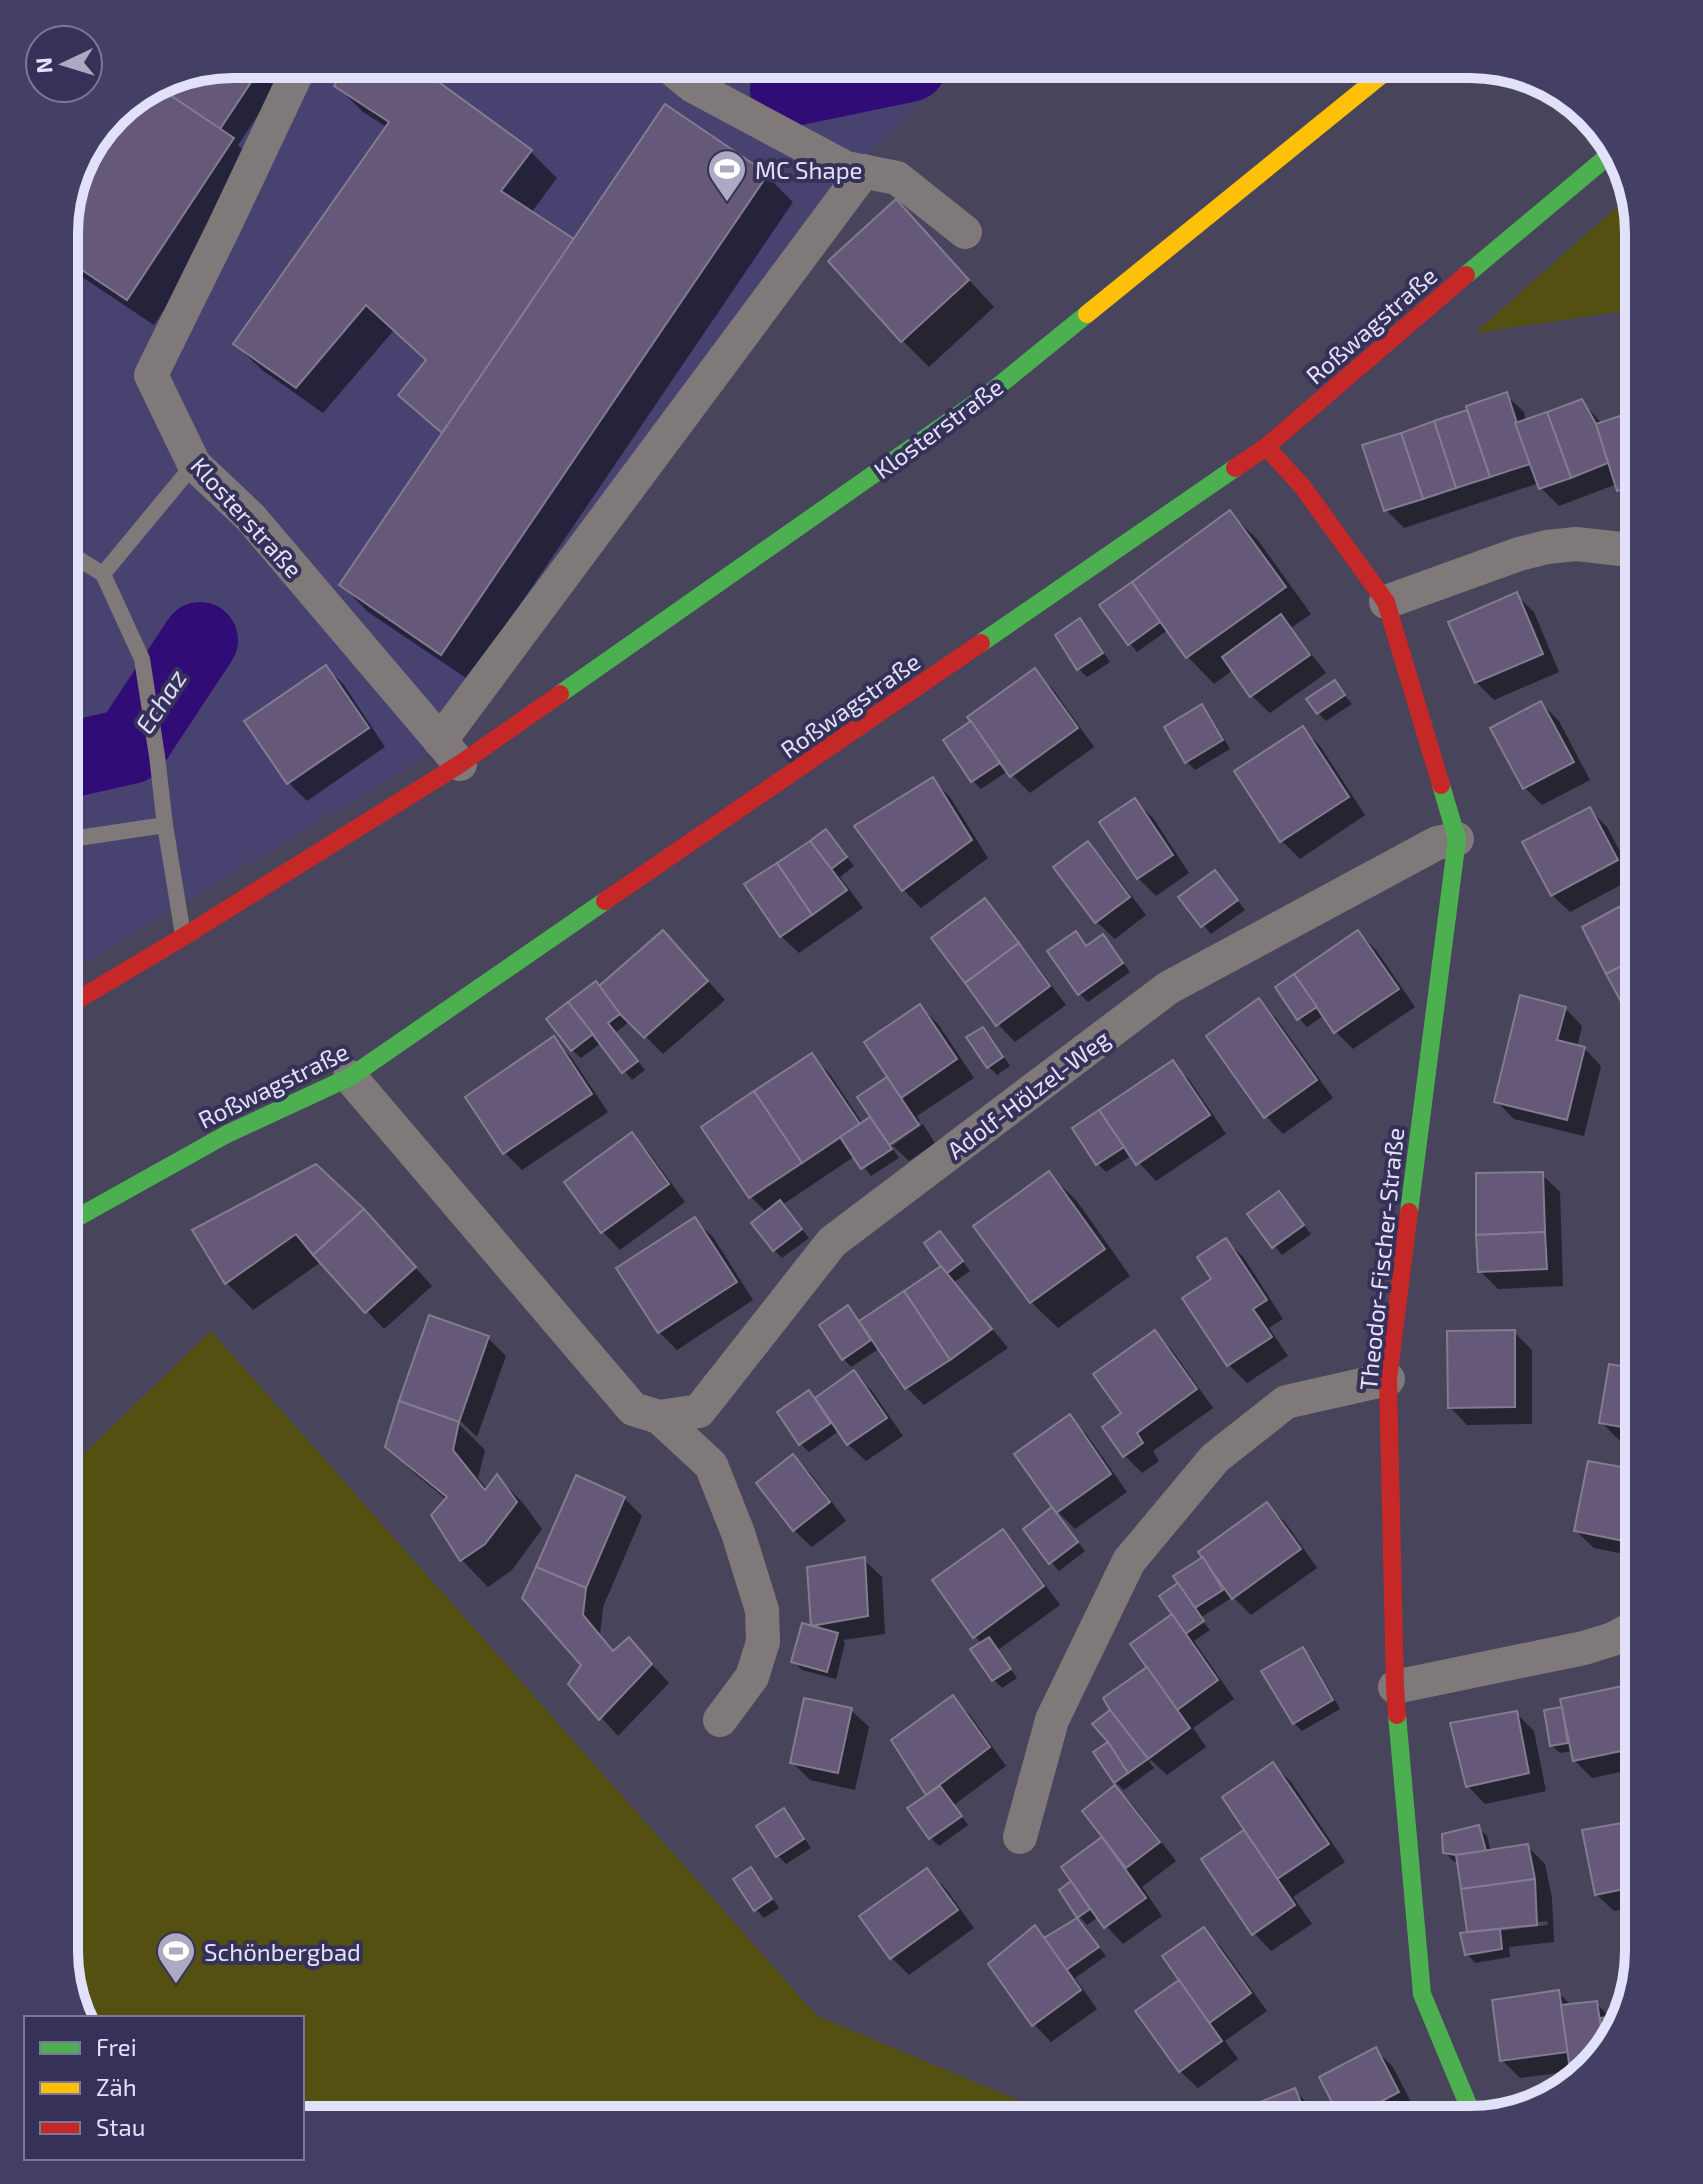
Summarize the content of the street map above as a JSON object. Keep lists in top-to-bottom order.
{
  "streets": {
    "street": [
      "Roßwagstraße",
      "Klosterstraße",
      "Adolf-Hölzel-Weg",
      "Theodor-Fischer-Straße"
    ]
  },
  "crossings": [
    ["Roßwagstraße", "Theodor-Fischer-Straße"],
    ["Adolf-Hölzel-Weg", "Theodor-Fischer-Straße"]
  ],
  "water": ["Echaz"],
  "places": {
    "sports": ["MC Shape", "Schönbergbad"]
  },
  "legend": ["Frei", "Zäh", "Stau"],
  "north": "left"
}
